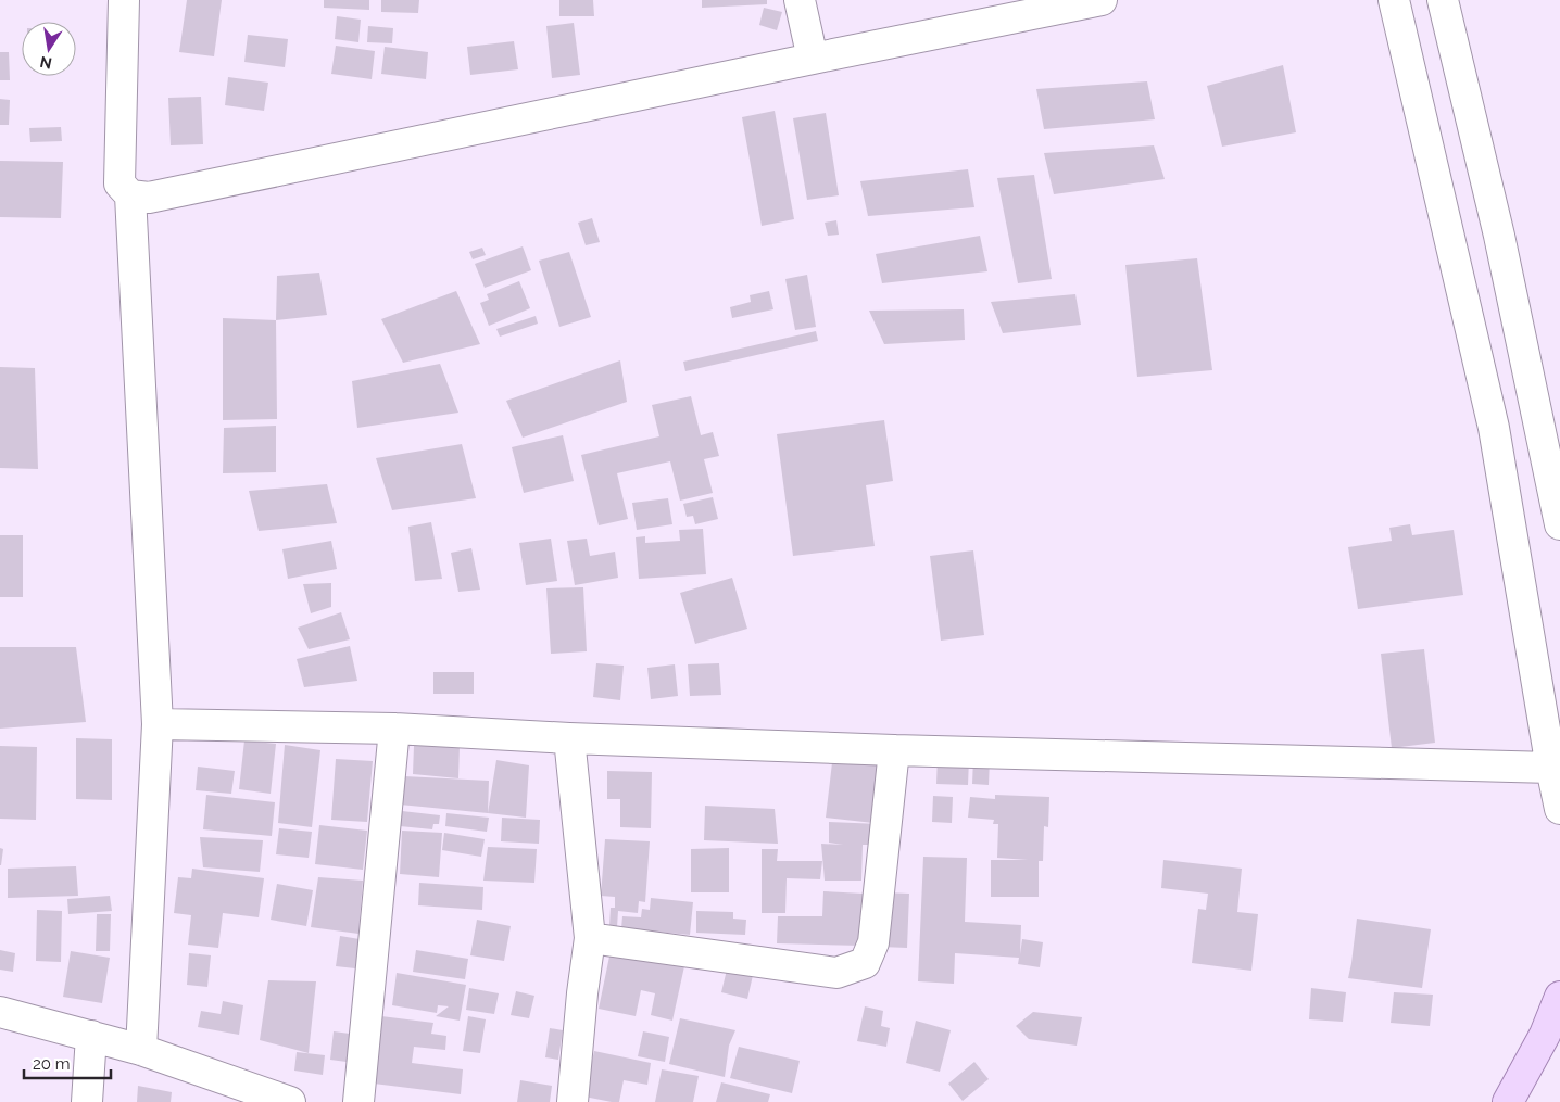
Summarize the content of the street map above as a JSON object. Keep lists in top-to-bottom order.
{
  "scale_bar": "20 m",
  "north": "bottom"
}
